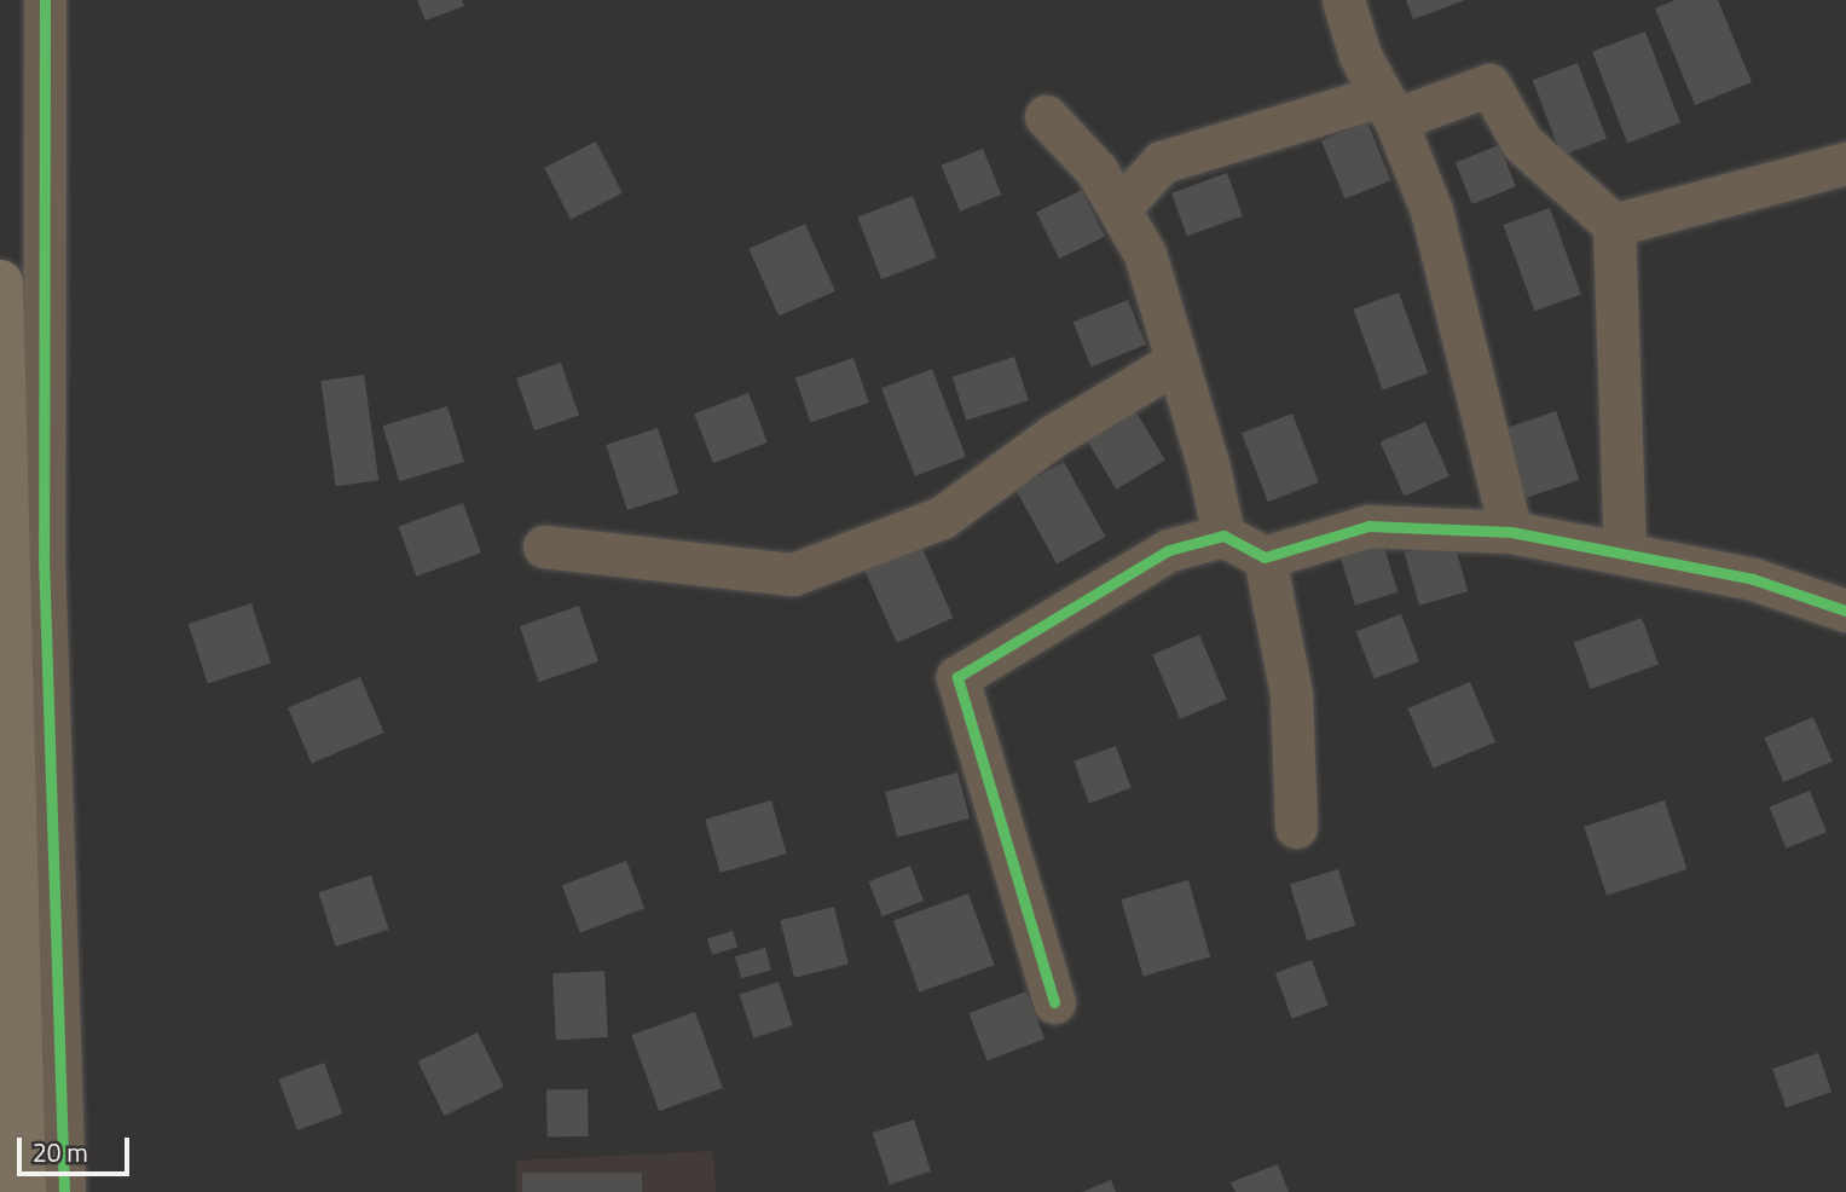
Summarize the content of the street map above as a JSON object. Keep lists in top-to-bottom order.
{
  "scale_bar": "20 m"
}
